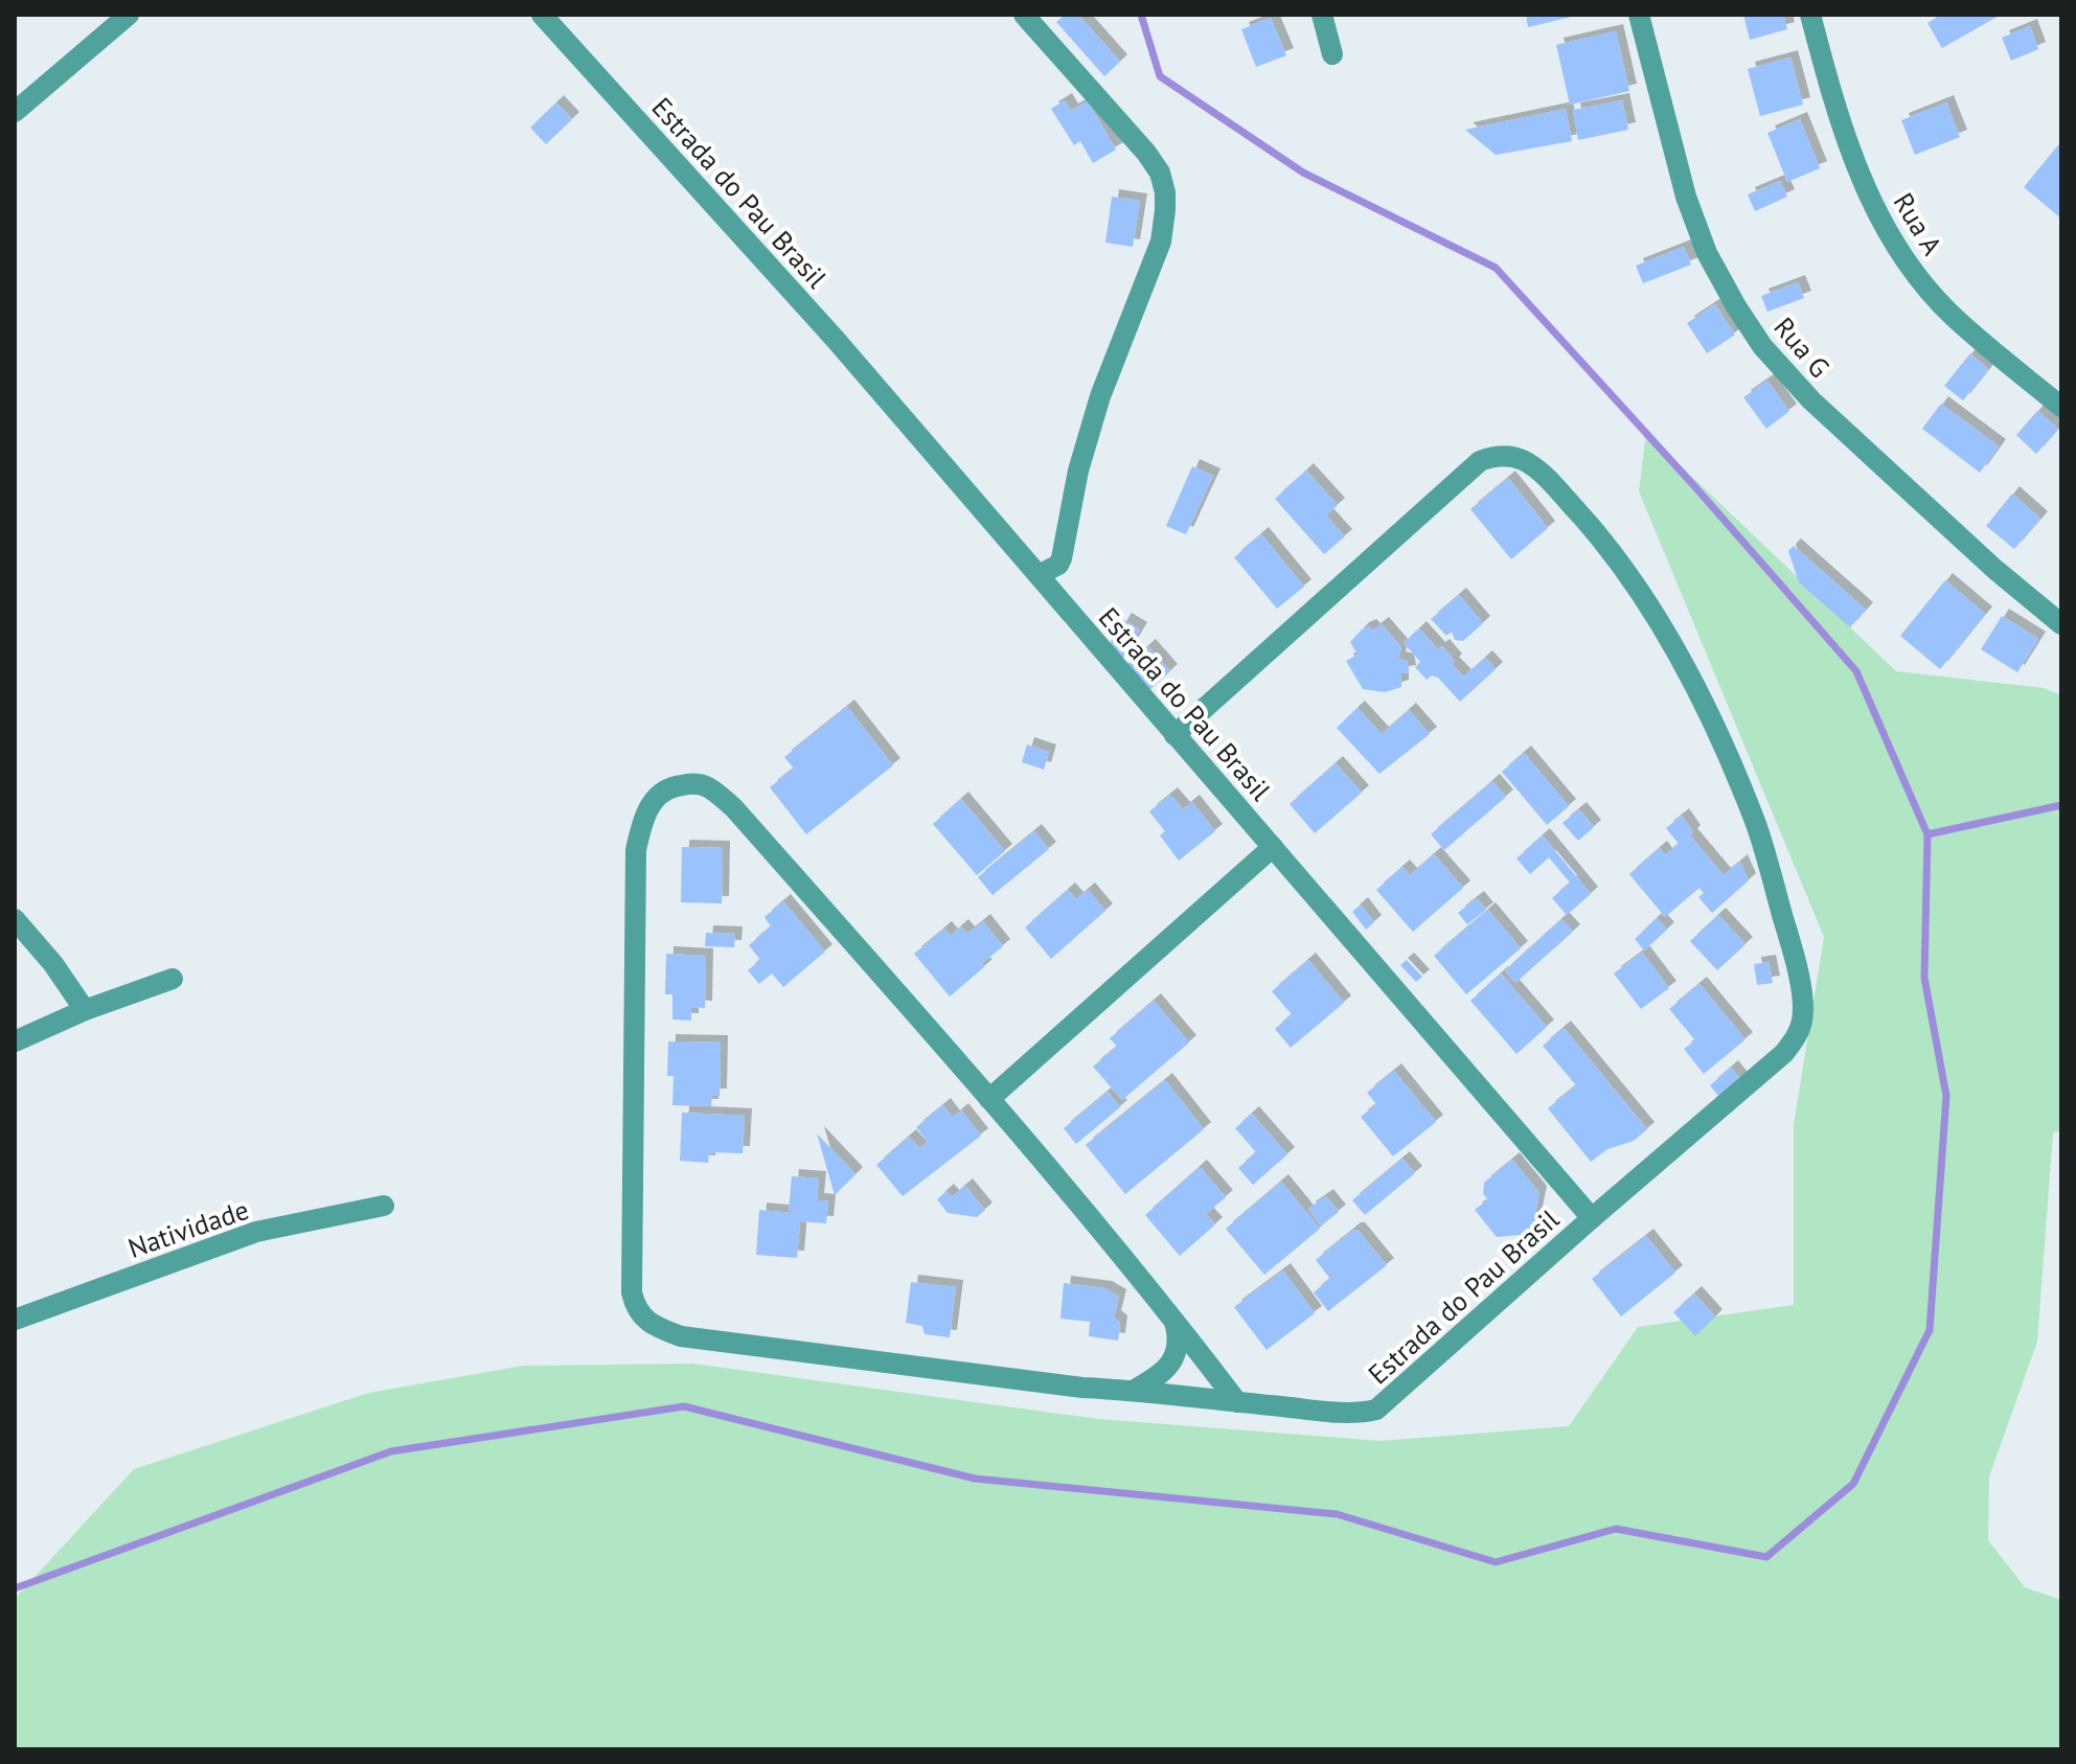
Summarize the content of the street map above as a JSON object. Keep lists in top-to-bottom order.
{
  "streets": {
    "street": [
      "Estrada do Pau Brasil",
      "Rua A",
      "Rua G",
      "Natividade"
    ]
  }
}
